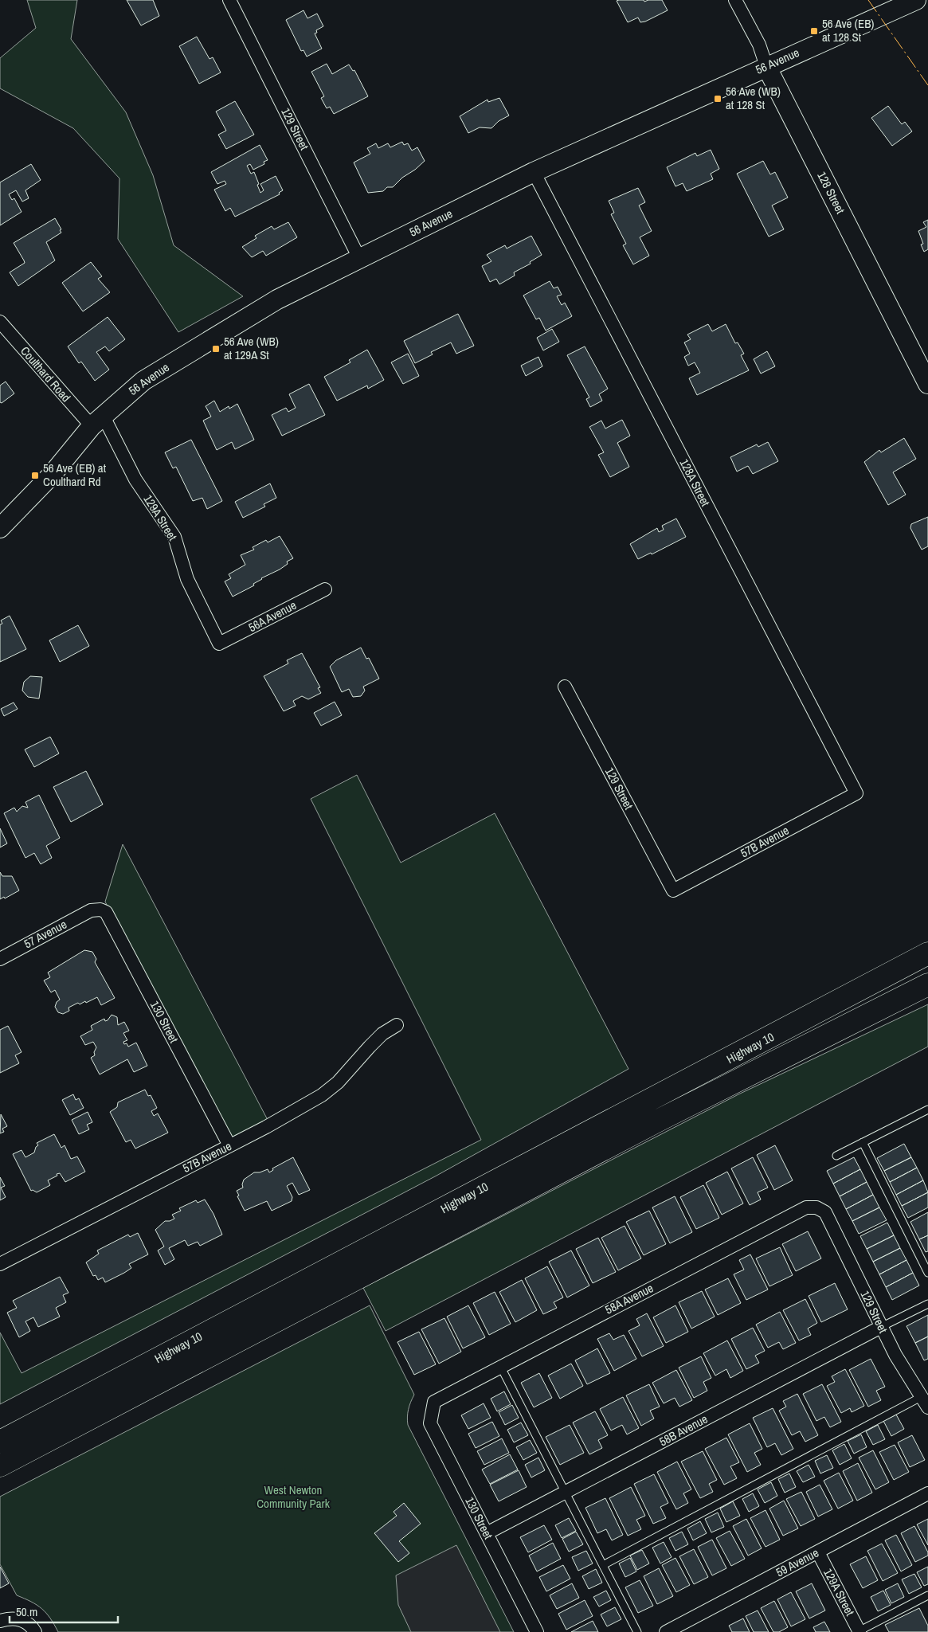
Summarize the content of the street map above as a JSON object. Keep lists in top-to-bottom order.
{
  "streets": {
    "highway": ["Highway 10"],
    "street": [
      "56 Avenue",
      "129 Street",
      "128 Street",
      "Coulthard Road",
      "128A Street",
      "129A Street",
      "56A Avenue",
      "57B Avenue",
      "57 Avenue",
      "130 Street",
      "58A Avenue",
      "58B Avenue",
      "59 Avenue"
    ]
  },
  "crossings": [
    ["56 Avenue", "129 Street"],
    ["56 Avenue", "128 Street"],
    ["56 Avenue", "Coulthard Road"],
    ["56 Avenue", "128A Street"],
    ["56 Avenue", "129A Street"],
    ["129 Street", "57B Avenue"],
    ["129 Street", "58A Avenue"],
    ["129 Street", "58B Avenue"],
    ["Coulthard Road", "129A Street"],
    ["128A Street", "57B Avenue"],
    ["129A Street", "56A Avenue"],
    ["129A Street", "59 Avenue"],
    ["57B Avenue", "130 Street"],
    ["57 Avenue", "130 Street"],
    ["130 Street", "58A Avenue"],
    ["130 Street", "58B Avenue"]
  ],
  "parks": ["West Newton Community Park"],
  "places": {
    "transit": [
      "56 Ave (EB) at 128 St",
      "56 Ave (WB) at 128 St",
      "56 Ave (WB) at 129A St",
      "56 Ave (EB) at Coulthard Rd"
    ]
  },
  "scale_bar": "50 m"
}
